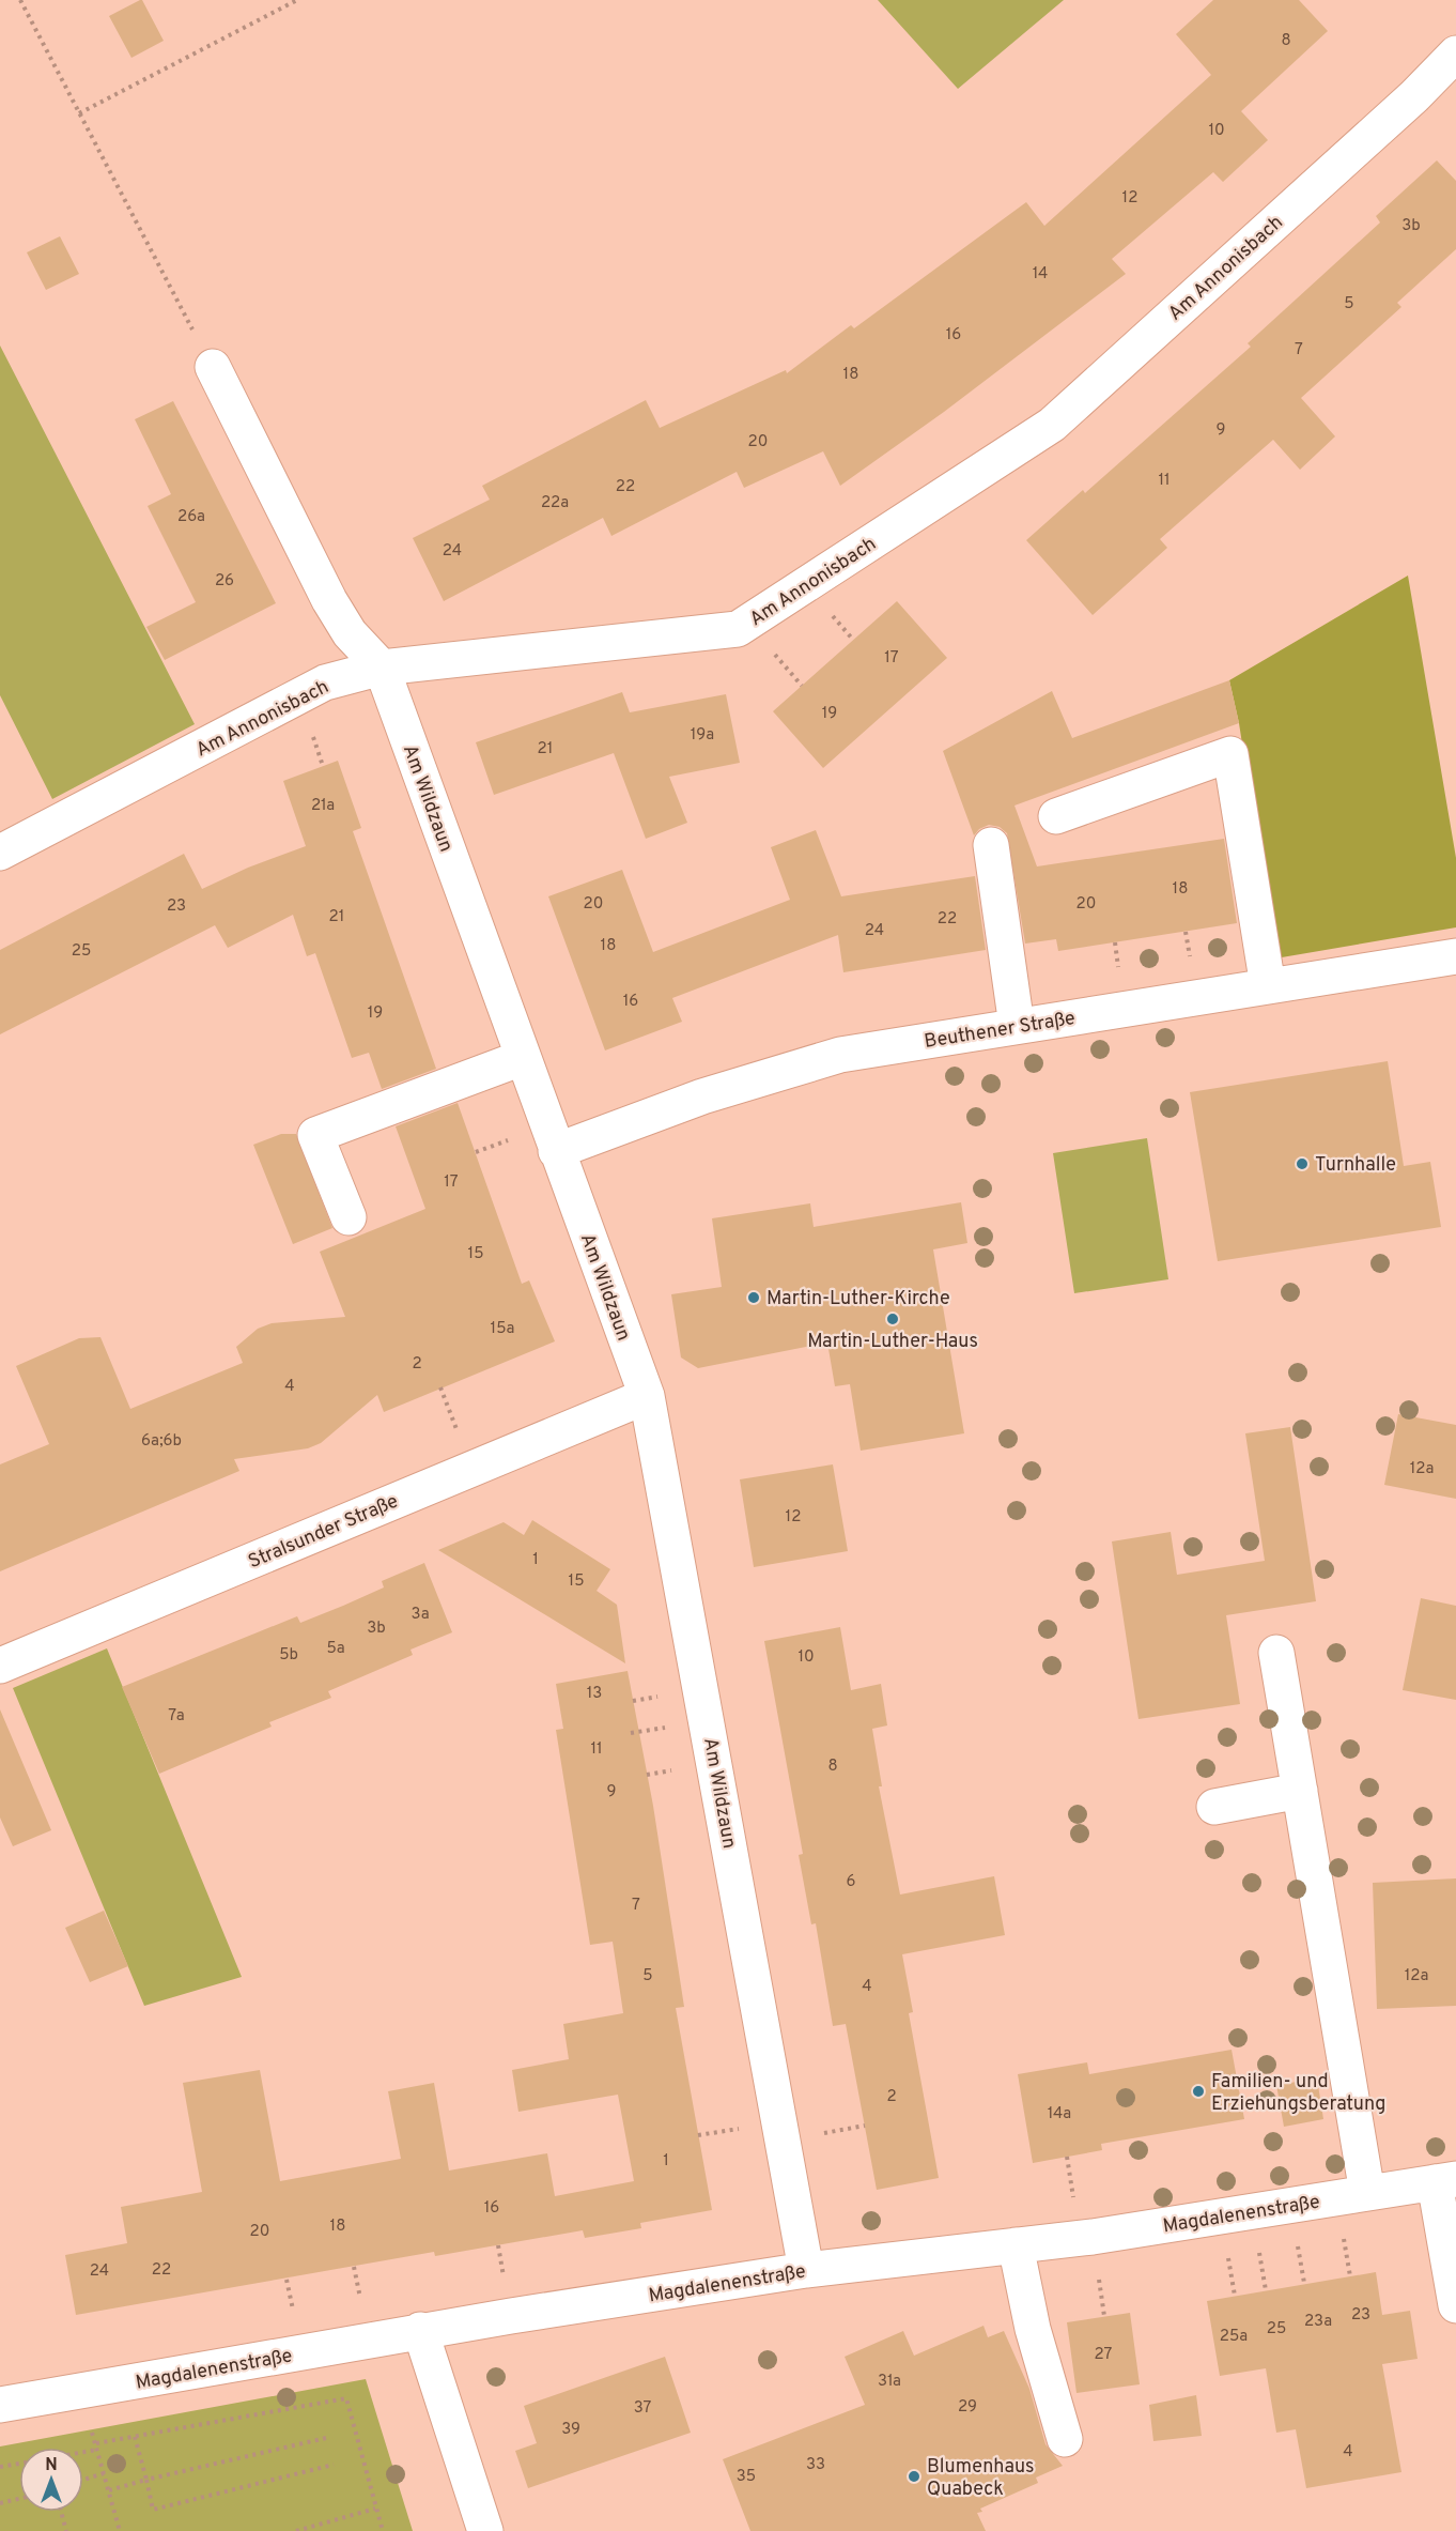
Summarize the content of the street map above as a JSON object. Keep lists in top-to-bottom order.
{
  "streets": {
    "street": [
      "Am Annonisbach",
      "Am Wildzaun",
      "Beuthener Straße",
      "Stralsunder Straße",
      "Magdalenenstraße"
    ]
  },
  "crossings": [
    ["Am Annonisbach", "Am Wildzaun"],
    ["Am Wildzaun", "Beuthener Straße"],
    ["Am Wildzaun", "Stralsunder Straße"],
    ["Am Wildzaun", "Magdalenenstraße"]
  ],
  "places": [
    "Turnhalle",
    "Martin-Luther-Kirche",
    "Martin-Luther-Haus",
    "Familien- und Erziehungsberatung",
    "Blumenhaus Quabeck"
  ],
  "house_numbers": [
    "8",
    "10",
    "12",
    "3b",
    "14",
    "5",
    "16",
    "7",
    "18",
    "9",
    "20",
    "11",
    "22",
    "22a",
    "26a",
    "24",
    "26",
    "17",
    "19",
    "19a",
    "21",
    "21a",
    "18",
    "20",
    "20",
    "23",
    "21",
    "22",
    "24",
    "18",
    "25",
    "16",
    "19",
    "17",
    "15",
    "15a",
    "2",
    "4",
    "6a;6b",
    "12a",
    "12",
    "1",
    "15",
    "3a",
    "3b",
    "5a",
    "5b",
    "10",
    "13",
    "7a",
    "11",
    "8",
    "9",
    "6",
    "7",
    "5",
    "12a",
    "4",
    "2",
    "14a",
    "1",
    "16",
    "18",
    "20",
    "22",
    "24",
    "23",
    "23a",
    "25",
    "25a",
    "27",
    "31a",
    "29",
    "37",
    "39",
    "4",
    "33",
    "35"
  ],
  "north": "top"
}
